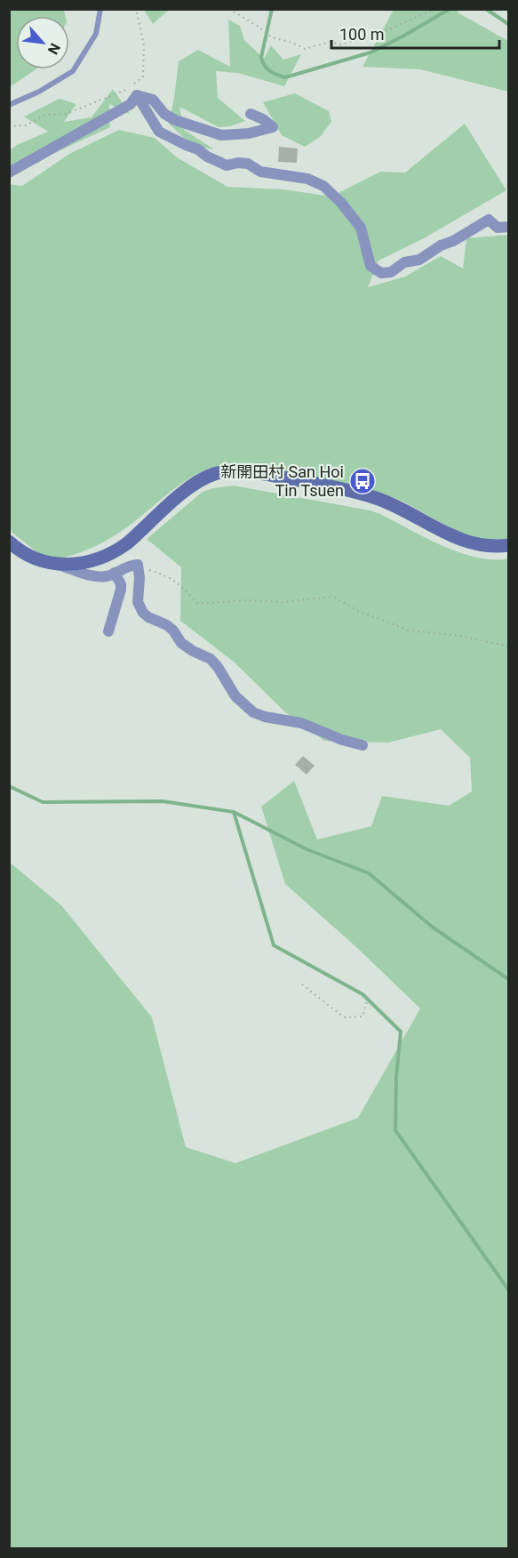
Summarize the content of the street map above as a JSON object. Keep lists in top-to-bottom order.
{
  "places": {
    "bus stop": ["新開田村 San Hoi Tin Tsuen"]
  },
  "scale_bar": "100 m",
  "north": "bottom right"
}
